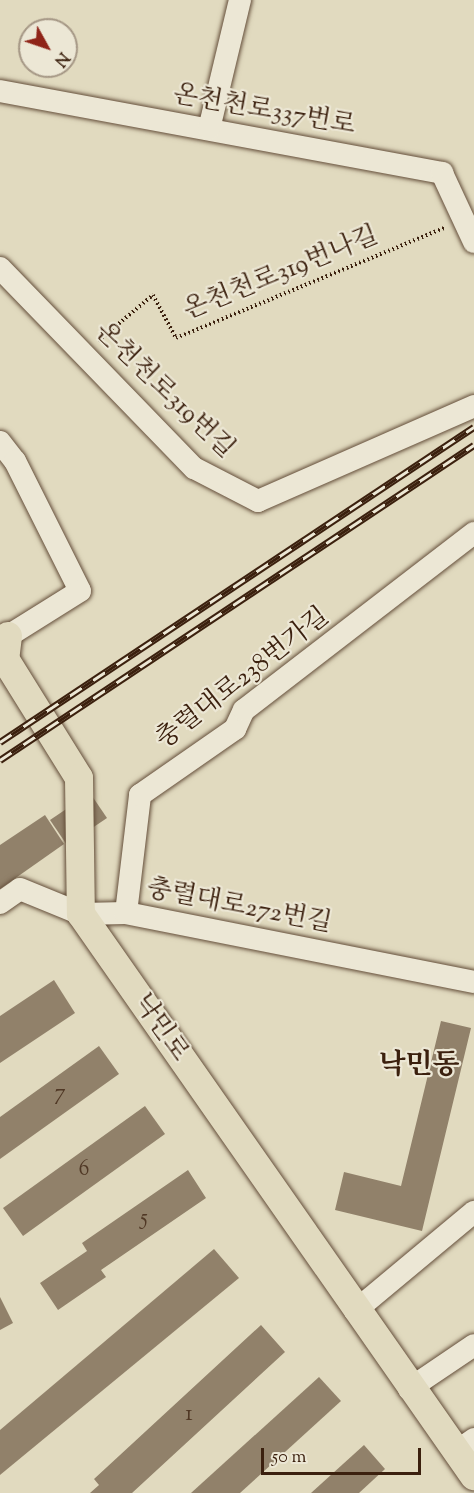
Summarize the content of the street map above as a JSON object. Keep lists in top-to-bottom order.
{
  "streets": {
    "main road": ["낙민로"],
    "street": [
      "온천천로337번로",
      "온천천로319번길",
      "충렬대로238번가길",
      "충렬대로272번길"
    ],
    "path": ["온천천로319번나길"]
  },
  "crossings": [
    ["온천천로337번로", "온천천로319번나길"],
    ["온천천로319번나길", "온천천로319번길"],
    ["충렬대로238번가길", "충렬대로272번길"],
    ["충렬대로272번길", "낙민로"]
  ],
  "districts": ["낙민동"],
  "house_numbers": [
    "7",
    "6",
    "5",
    "1"
  ],
  "scale_bar": "50 m",
  "north": "bottom right"
}
